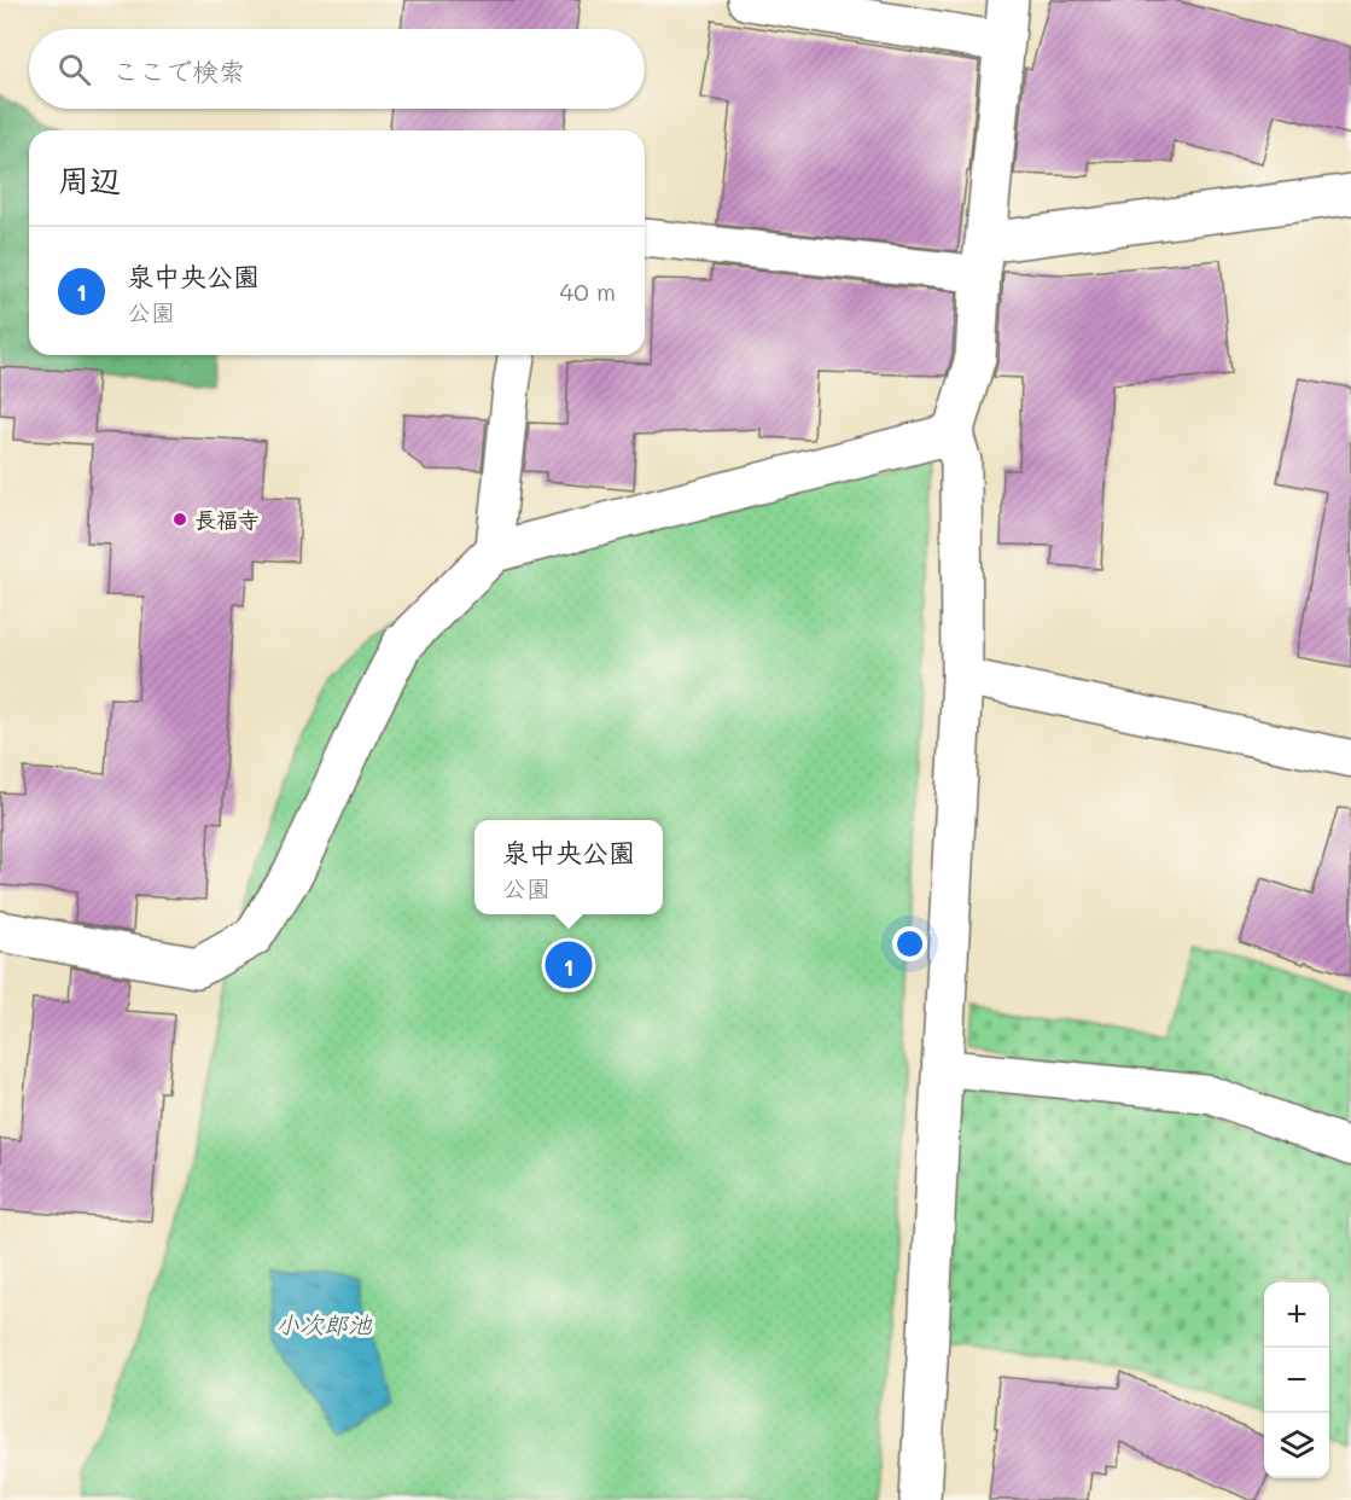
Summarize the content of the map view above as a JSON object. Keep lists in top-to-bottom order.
{
  "water": ["小次郎池"],
  "places": ["長福寺"],
  "page": {
    "search": "ここで検索",
    "heading": "周辺",
    "list": [
      {
        "mark": "1",
        "name": "泉中央公園",
        "note": "公園",
        "value": "40 m"
      }
    ],
    "popup": ["泉中央公園", "公園"],
    "pins": "1",
    "map_buttons": ["+", "−"]
  }
}
